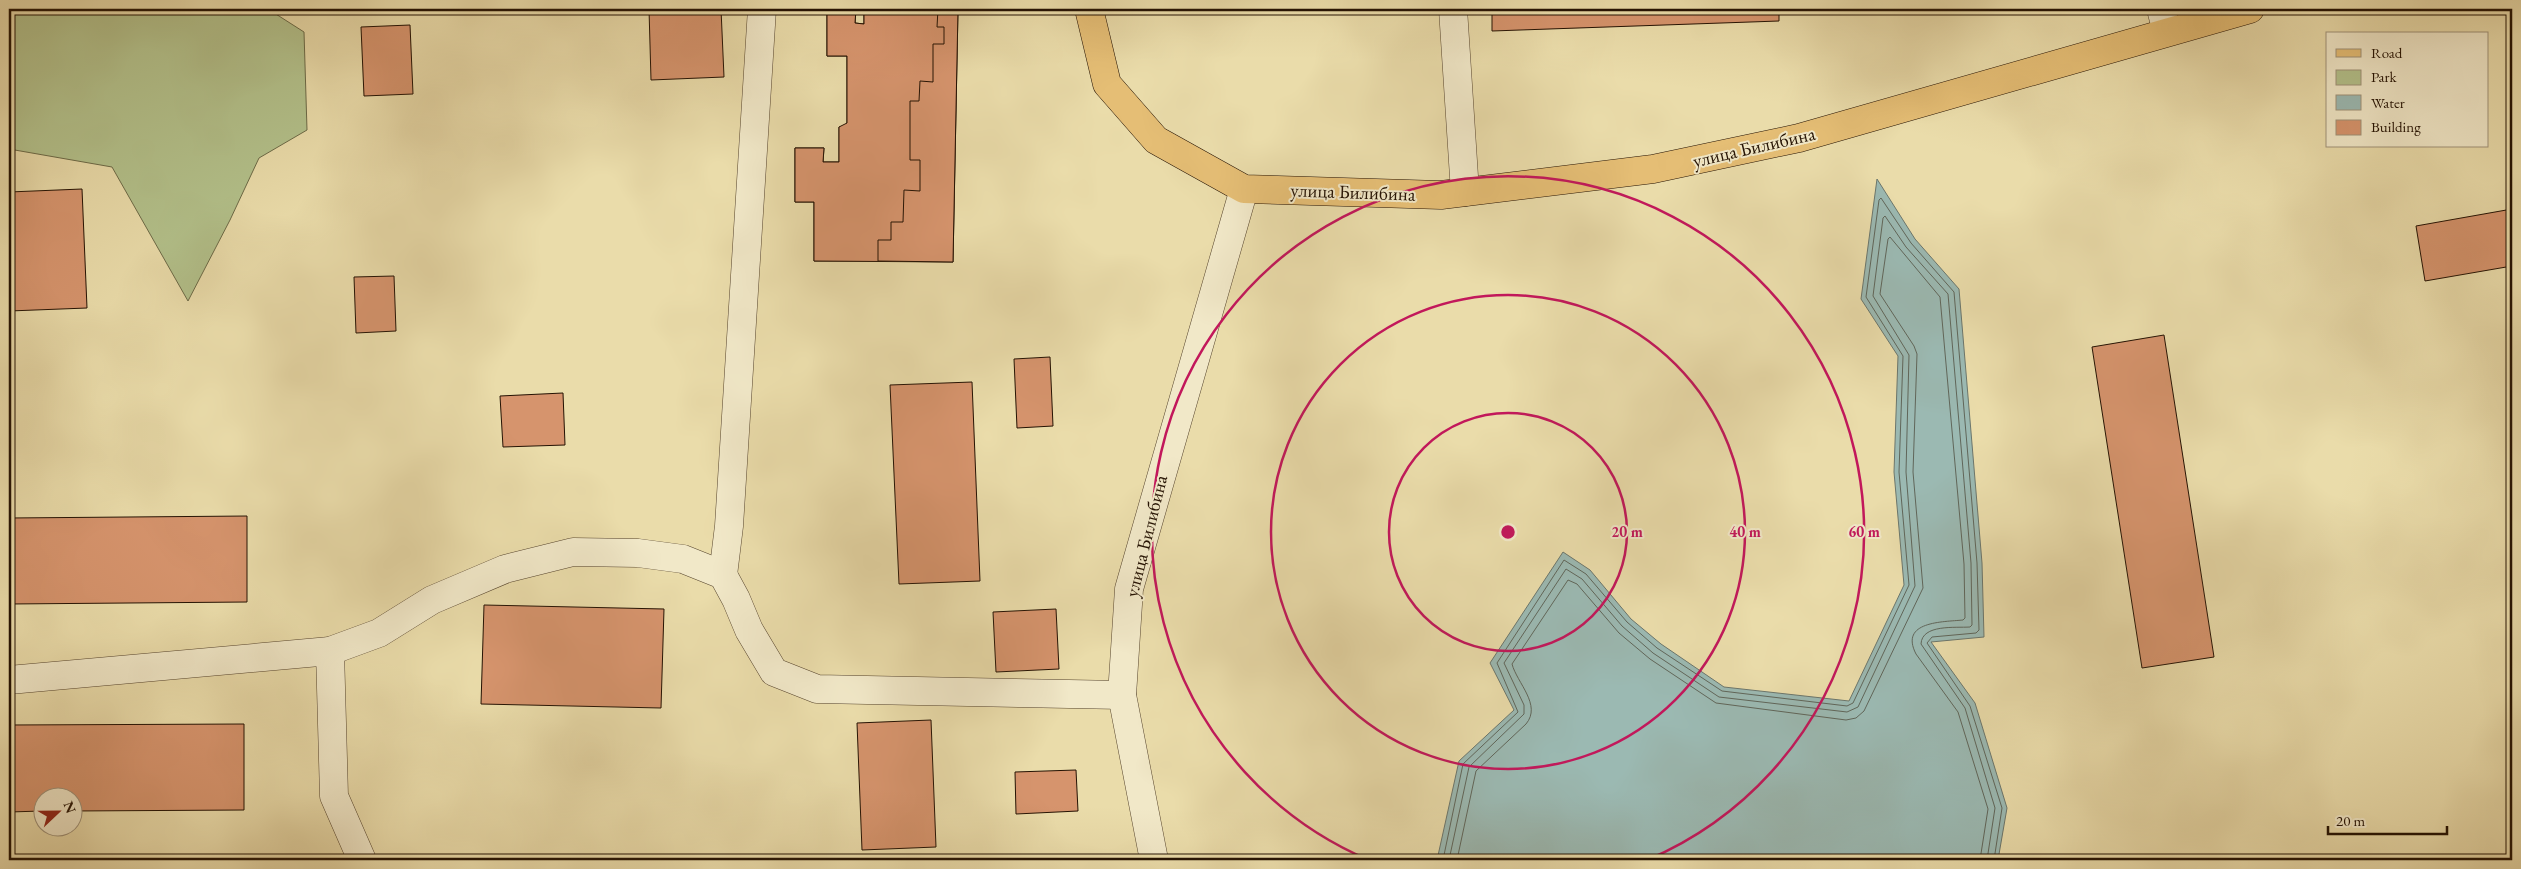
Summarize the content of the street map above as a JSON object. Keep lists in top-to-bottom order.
{
  "streets": {
    "main road": ["улица Билибина"]
  },
  "legend": [
    "Road",
    "Park",
    "Water",
    "Building"
  ],
  "scale_bar": "20 m",
  "north": "right",
  "rings": ["20 m", "40 m", "60 m"]
}
